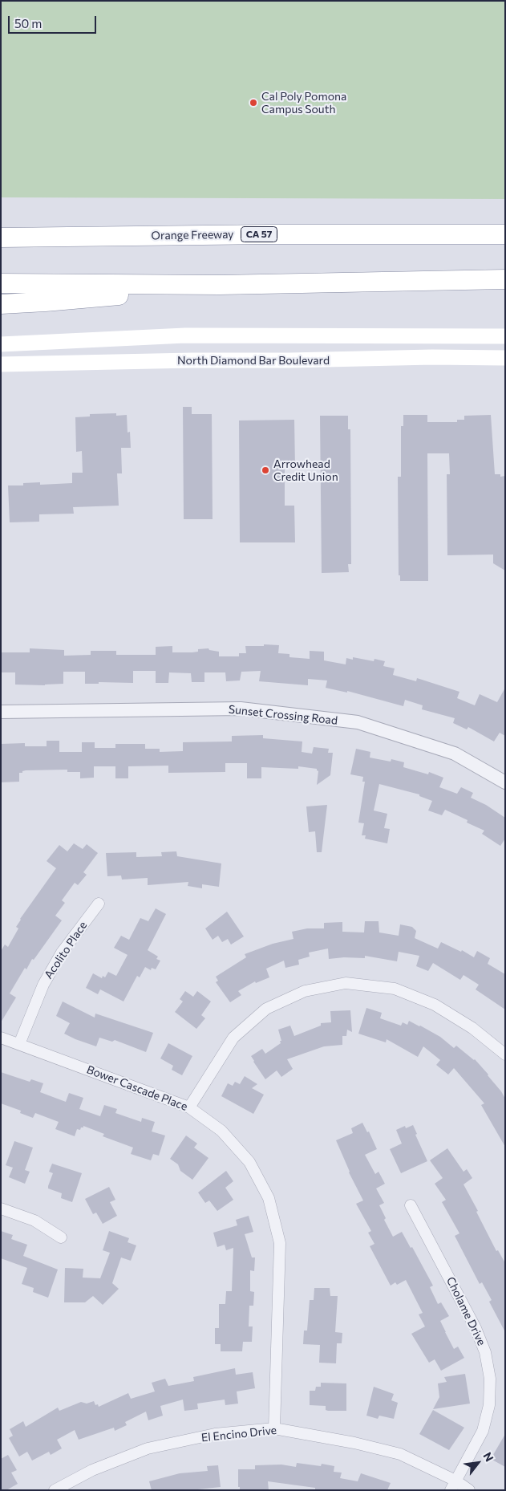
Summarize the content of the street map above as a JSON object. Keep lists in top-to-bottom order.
{
  "streets": {
    "highway": ["CA 57", "Orange Freeway"],
    "main road": ["North Diamond Bar Boulevard"],
    "street": [
      "Sunset Crossing Road",
      "Acolito Place",
      "Bower Cascade Place",
      "Cholame Drive",
      "El Encino Drive"
    ]
  },
  "crossings": [
    ["Acolito Place", "Bower Cascade Place"],
    ["Bower Cascade Place", "El Encino Drive"],
    ["Cholame Drive", "El Encino Drive"]
  ],
  "places": ["Cal Poly Pomona Campus South", "Arrowhead Credit Union"],
  "scale_bar": "50 m",
  "north": "top right"
}
